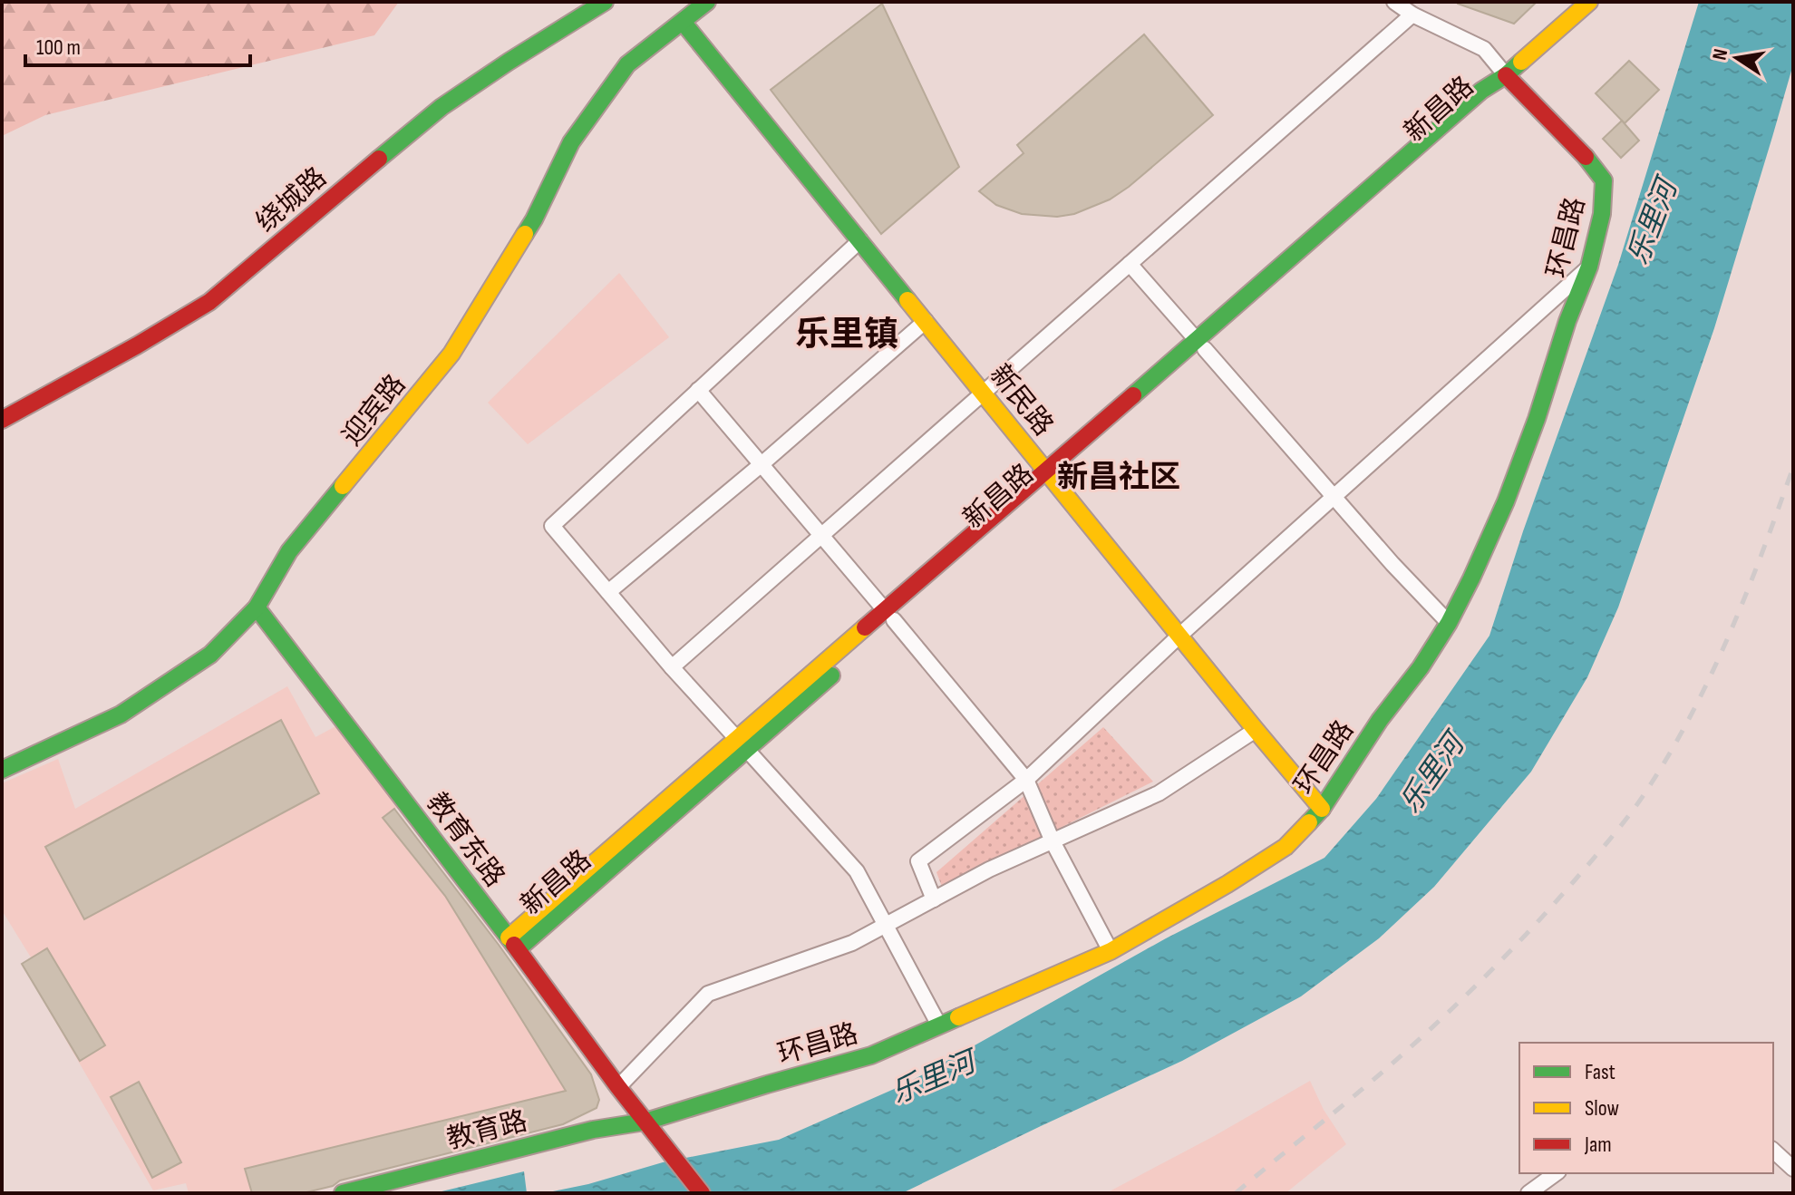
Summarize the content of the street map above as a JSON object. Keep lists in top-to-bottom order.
{
  "streets": {
    "main road": [
      "新昌路",
      "绕城路",
      "环昌路",
      "新民路",
      "迎宾路",
      "教育东路",
      "教育路"
    ]
  },
  "crossings": [
    ["新昌路", "环昌路"],
    ["新昌路", "新民路"],
    ["新昌路", "教育东路"],
    ["环昌路", "新民路"],
    ["环昌路", "教育东路"],
    ["环昌路", "教育路"],
    ["新民路", "迎宾路"],
    ["迎宾路", "教育东路"],
    ["教育东路", "教育路"]
  ],
  "districts": ["乐里镇", "新昌社区"],
  "water": ["乐里河"],
  "legend": ["Fast", "Slow", "Jam"],
  "scale_bar": "100 m",
  "north": "left"
}
